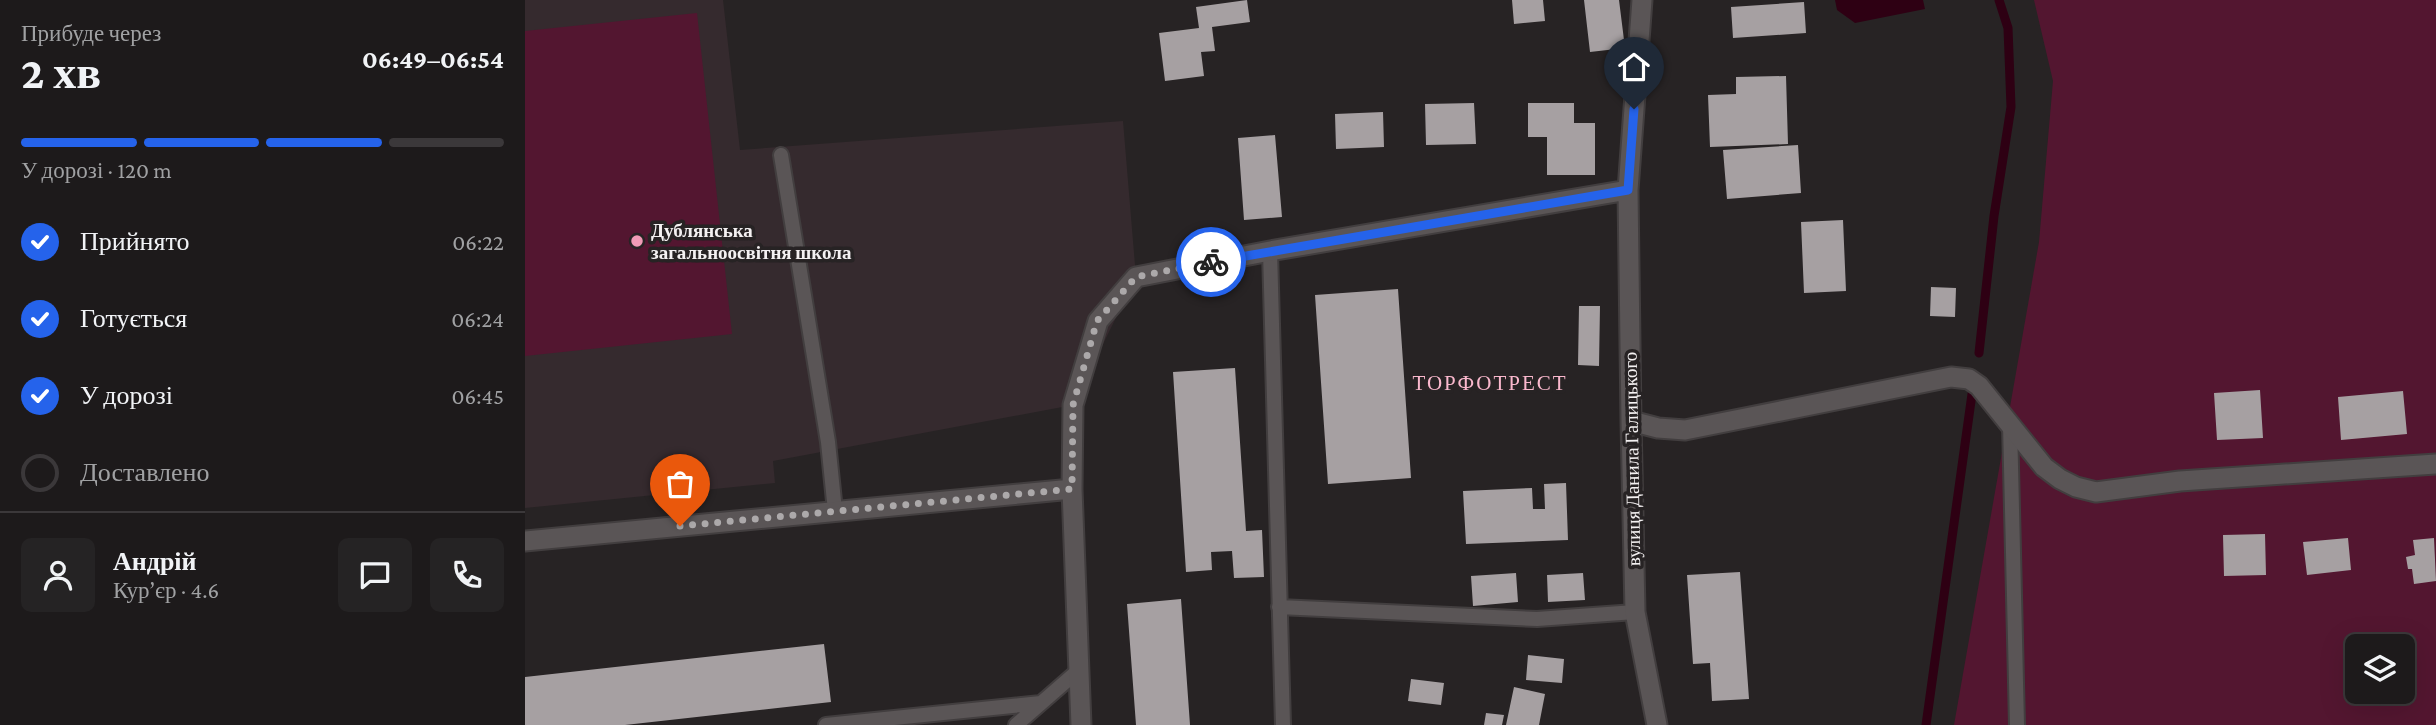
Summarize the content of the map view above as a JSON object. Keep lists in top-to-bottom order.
{
  "streets": {
    "street": ["вулиця Данила Галицького"]
  },
  "districts": ["ТОРФОТРЕСТ"],
  "places": ["Дублянська загальноосвітня школа"],
  "page": {
    "heading": ["2 хв", "Прибуде через", "06:49–06:54"],
    "panel": ["Андрій", "Кур’єр · 4.6"],
    "bar": "У дорозі · 120 m",
    "list": [
      ["Прийнято", "06:22"],
      ["Готується", "06:24"],
      ["У дорозі", "06:45"],
      "Доставлено"
    ]
  }
}
